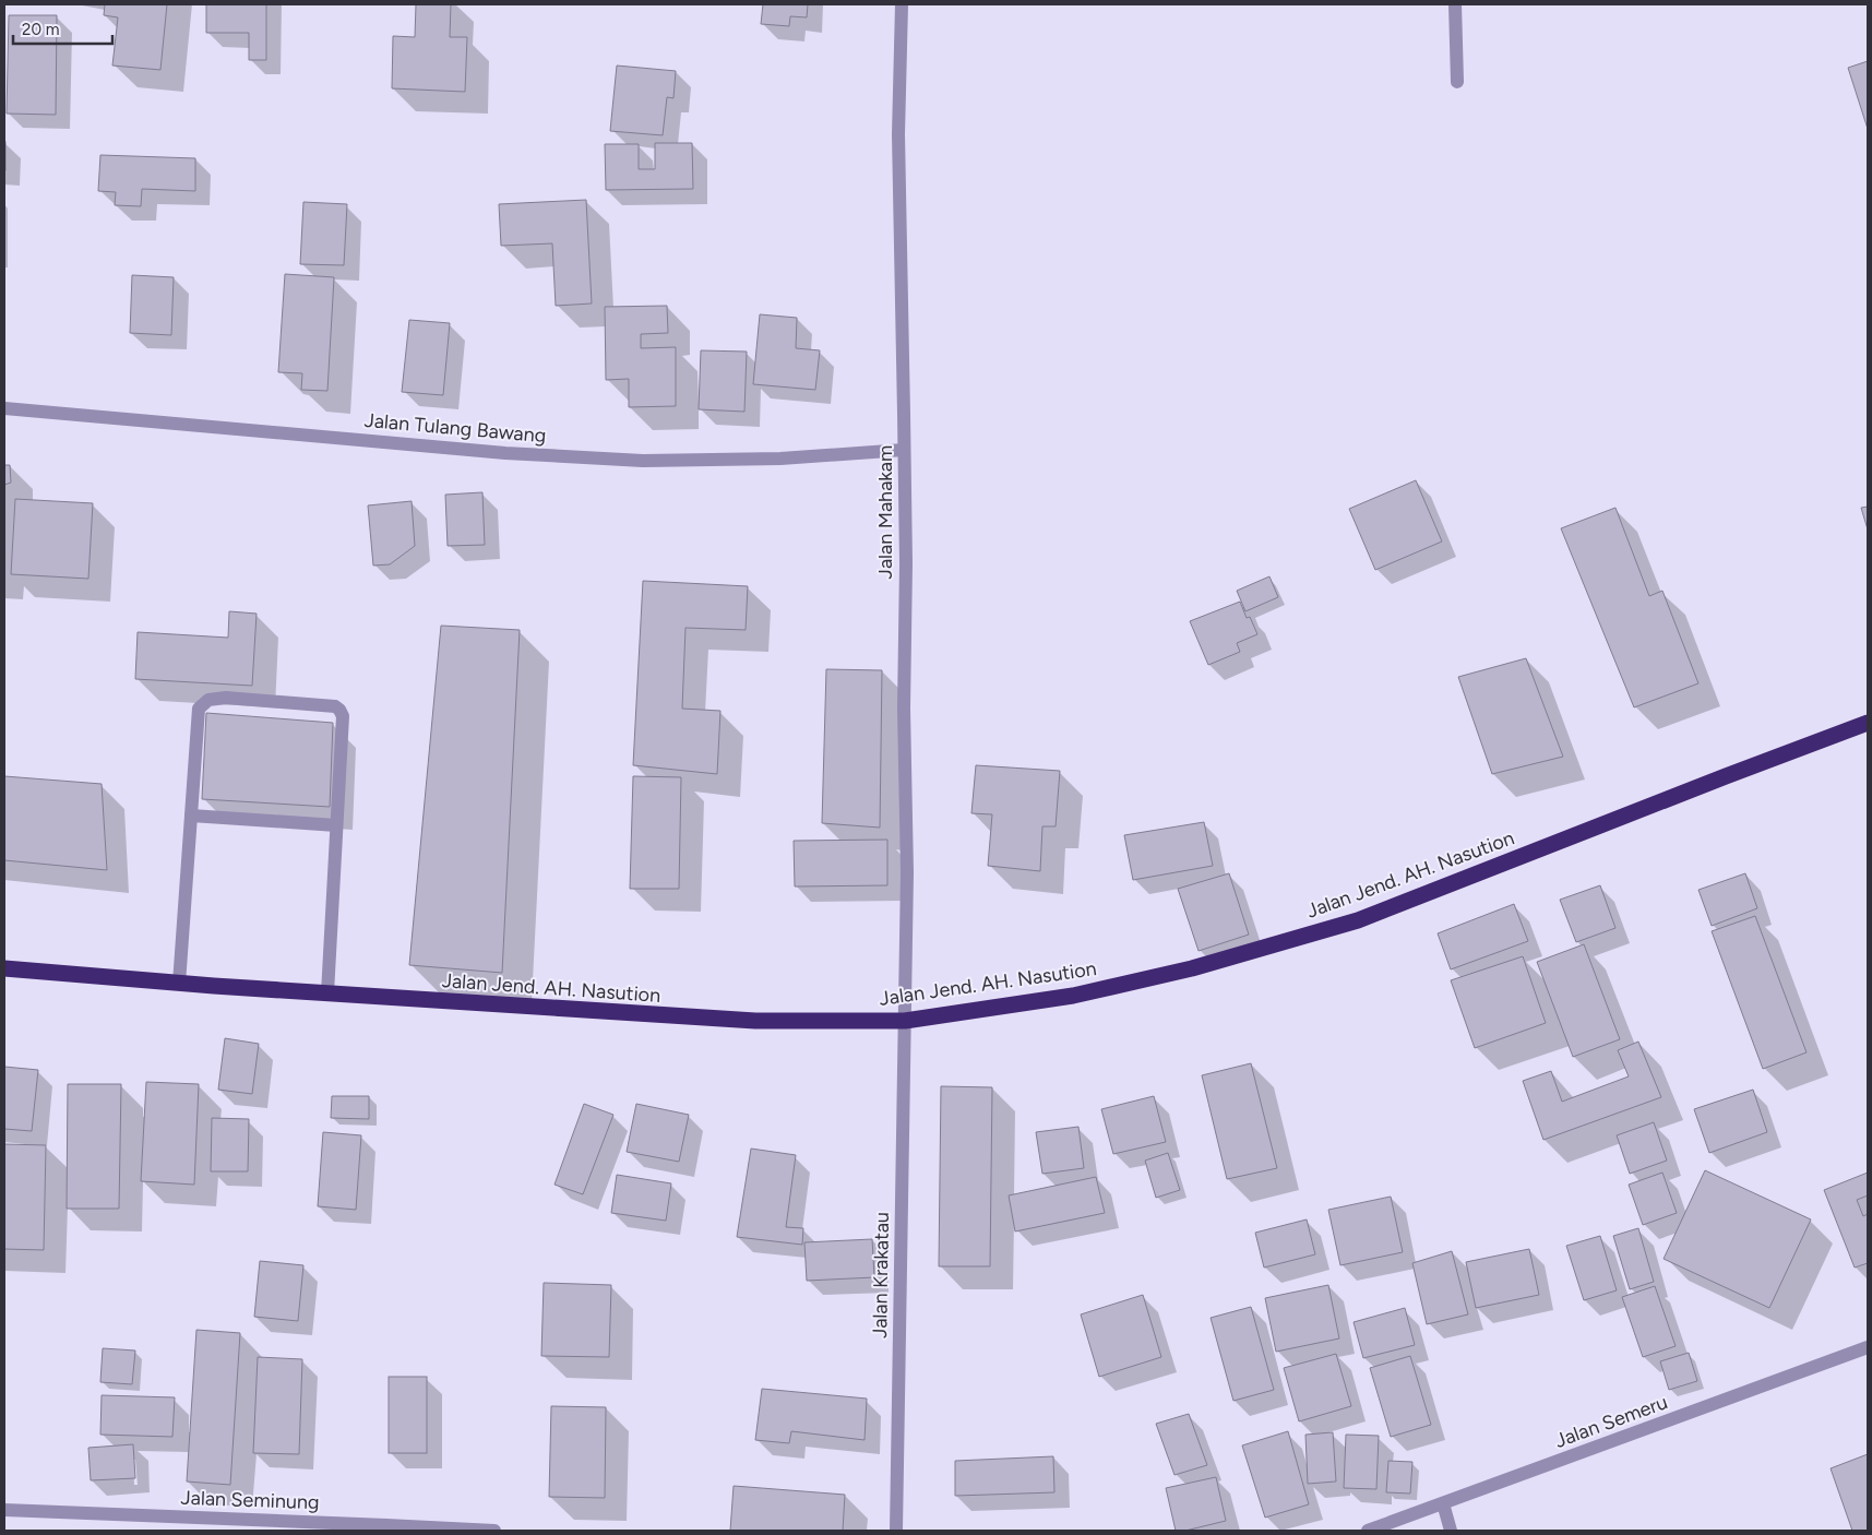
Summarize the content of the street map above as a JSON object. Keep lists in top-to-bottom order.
{
  "streets": {
    "highway": ["Jalan Jend. AH. Nasution"],
    "street": [
      "Jalan Tulang Bawang",
      "Jalan Mahakam",
      "Jalan Krakatau",
      "Jalan Semeru",
      "Jalan Seminung"
    ]
  },
  "crossings": [
    ["Jalan Tulang Bawang", "Jalan Mahakam"],
    ["Jalan Mahakam", "Jalan Jend. AH. Nasution"],
    ["Jalan Mahakam", "Jalan Krakatau"],
    ["Jalan Jend. AH. Nasution", "Jalan Krakatau"]
  ],
  "scale_bar": "20 m"
}
